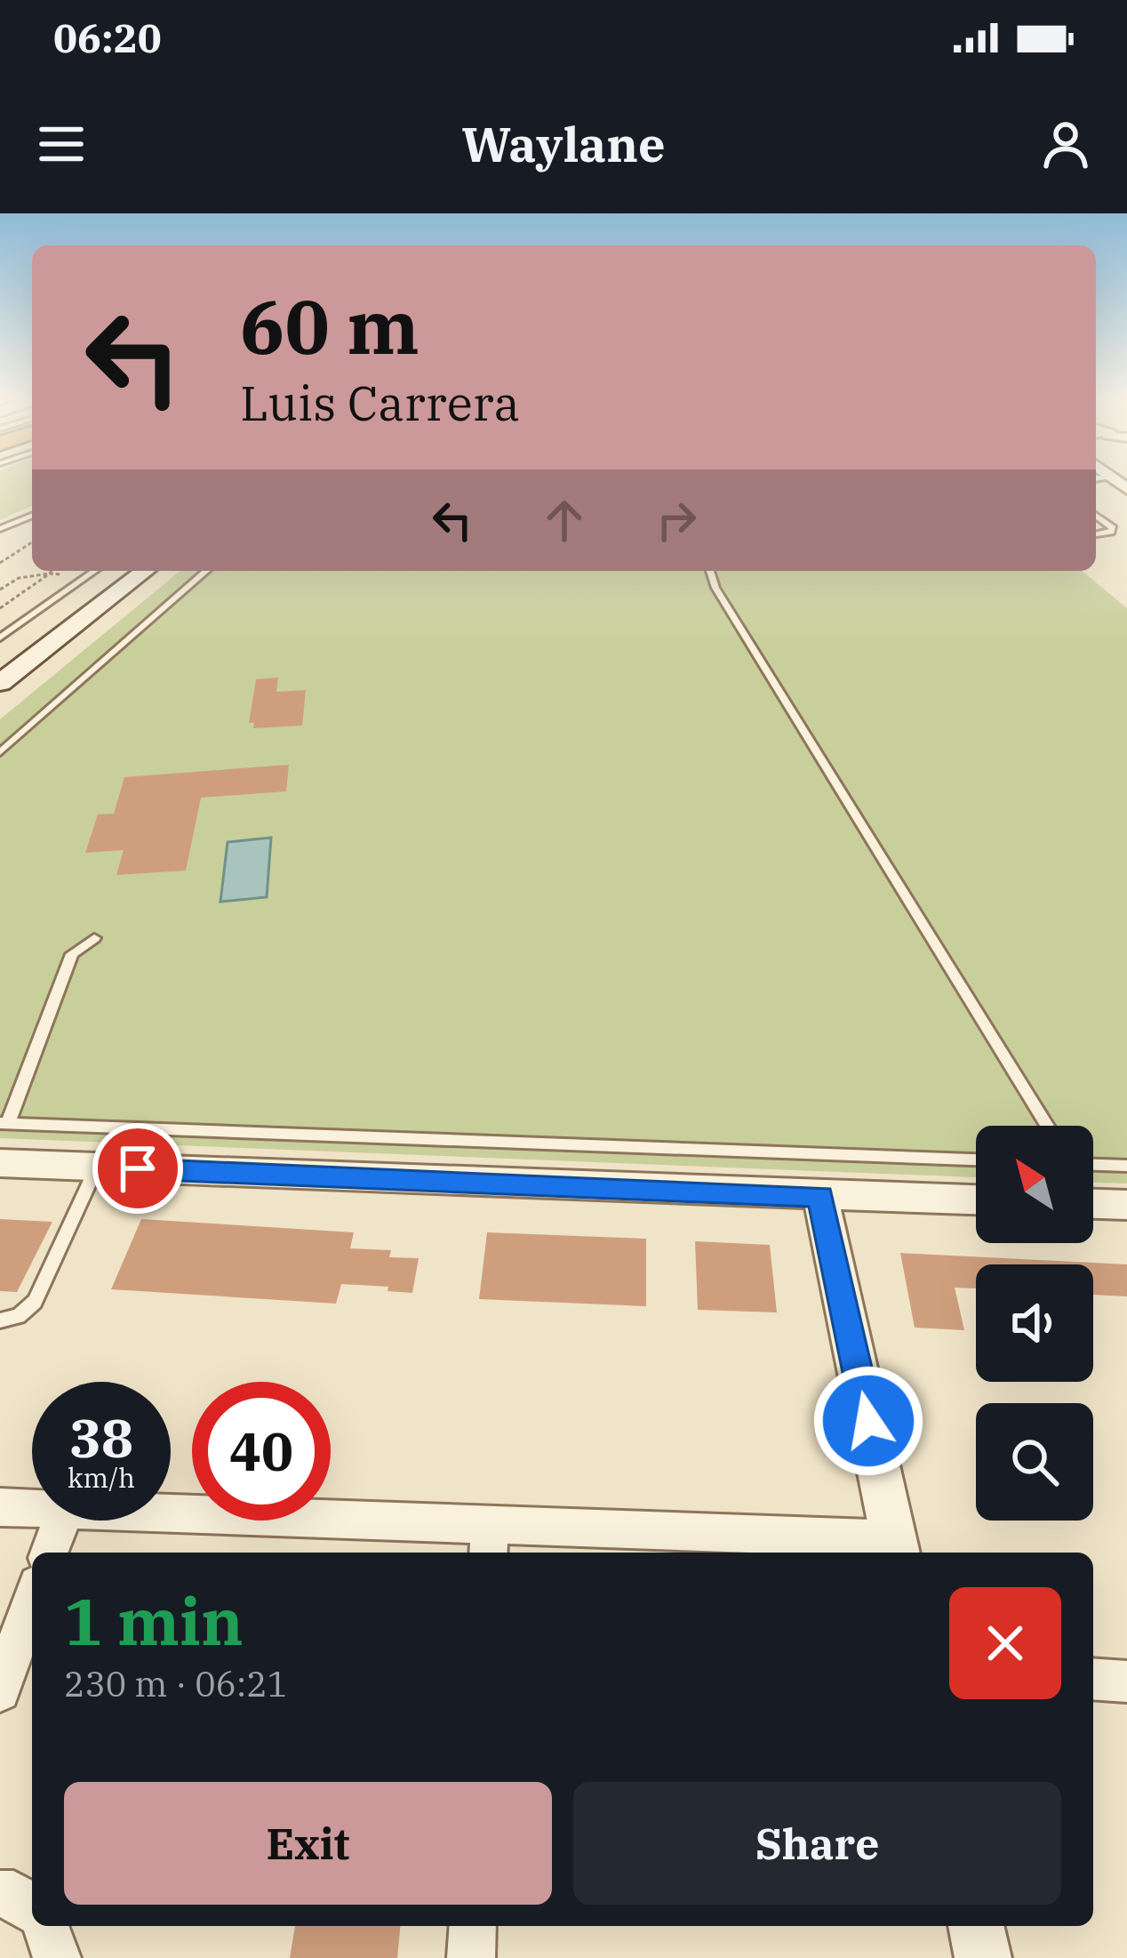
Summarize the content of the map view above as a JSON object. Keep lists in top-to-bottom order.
{
  "north": "top left",
  "page": {
    "status": "06:20",
    "header": "Waylane",
    "turn": ["60 m", "Luis Carrera"],
    "speed": "38 km/h",
    "limit": "40",
    "heading": ["1 min", "230 m · 06:21"],
    "buttons": ["Exit", "Share"]
  }
}
